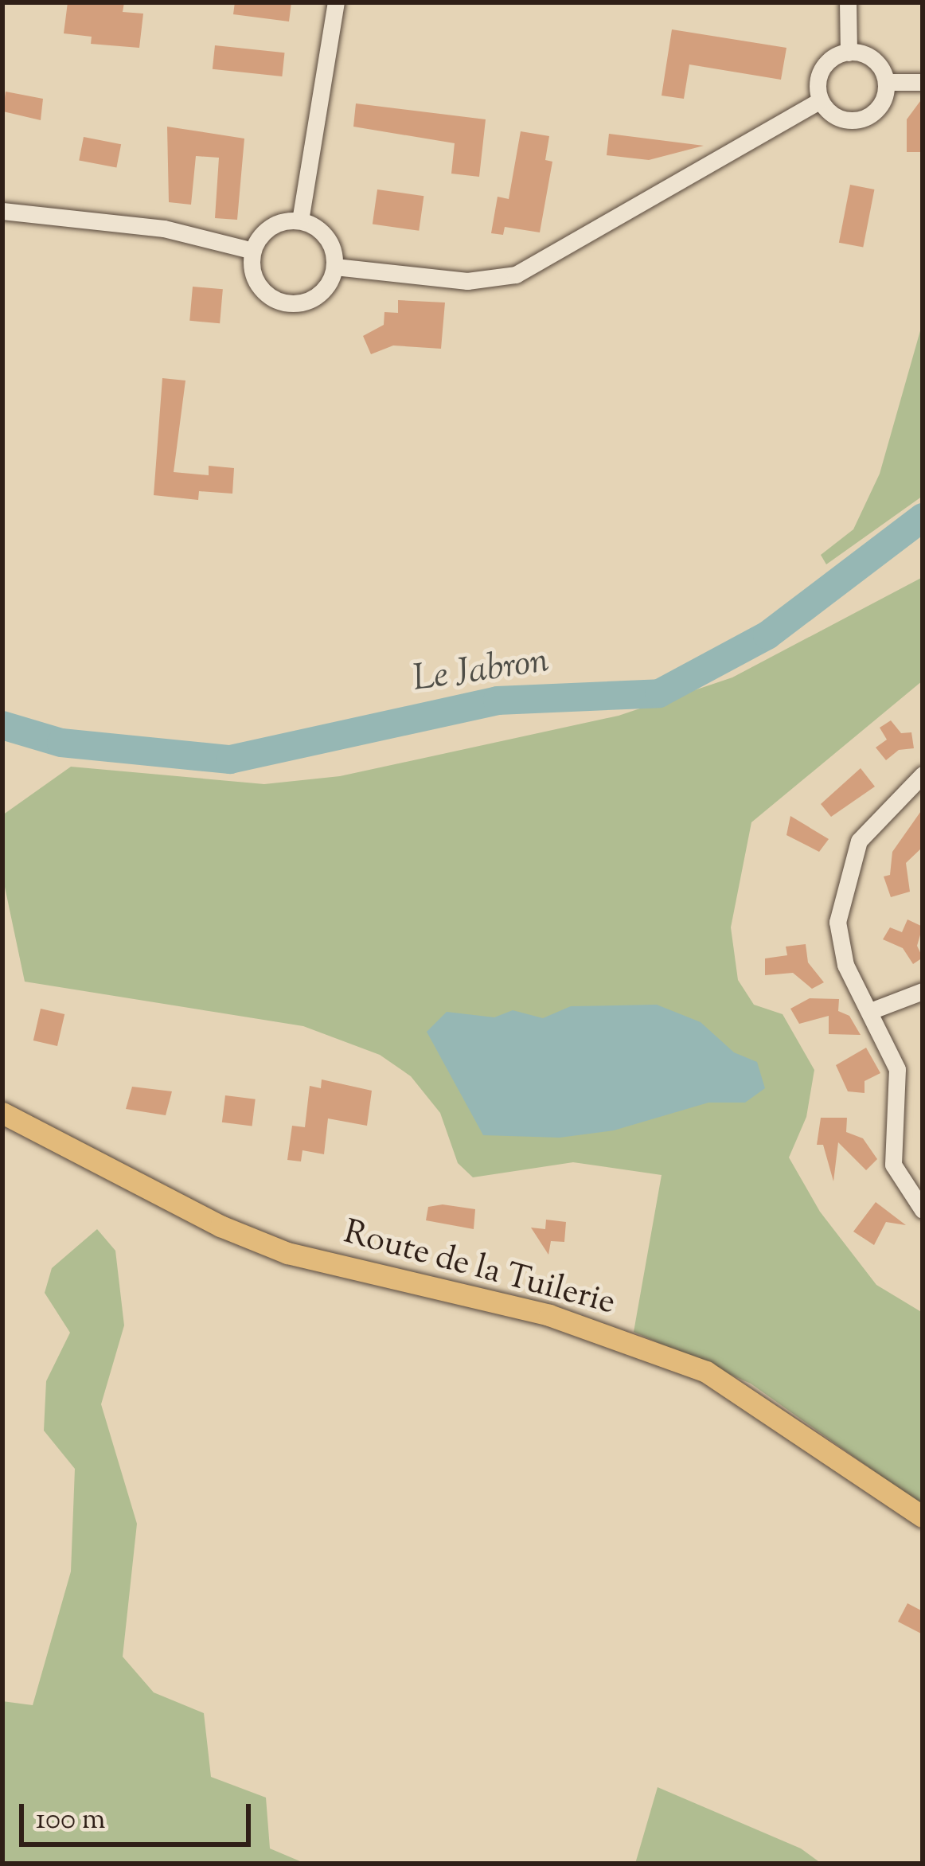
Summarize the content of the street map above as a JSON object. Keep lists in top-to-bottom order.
{
  "streets": {
    "main road": ["Route de la Tuilerie"]
  },
  "water": ["Le Jabron"],
  "scale_bar": "100 m"
}
